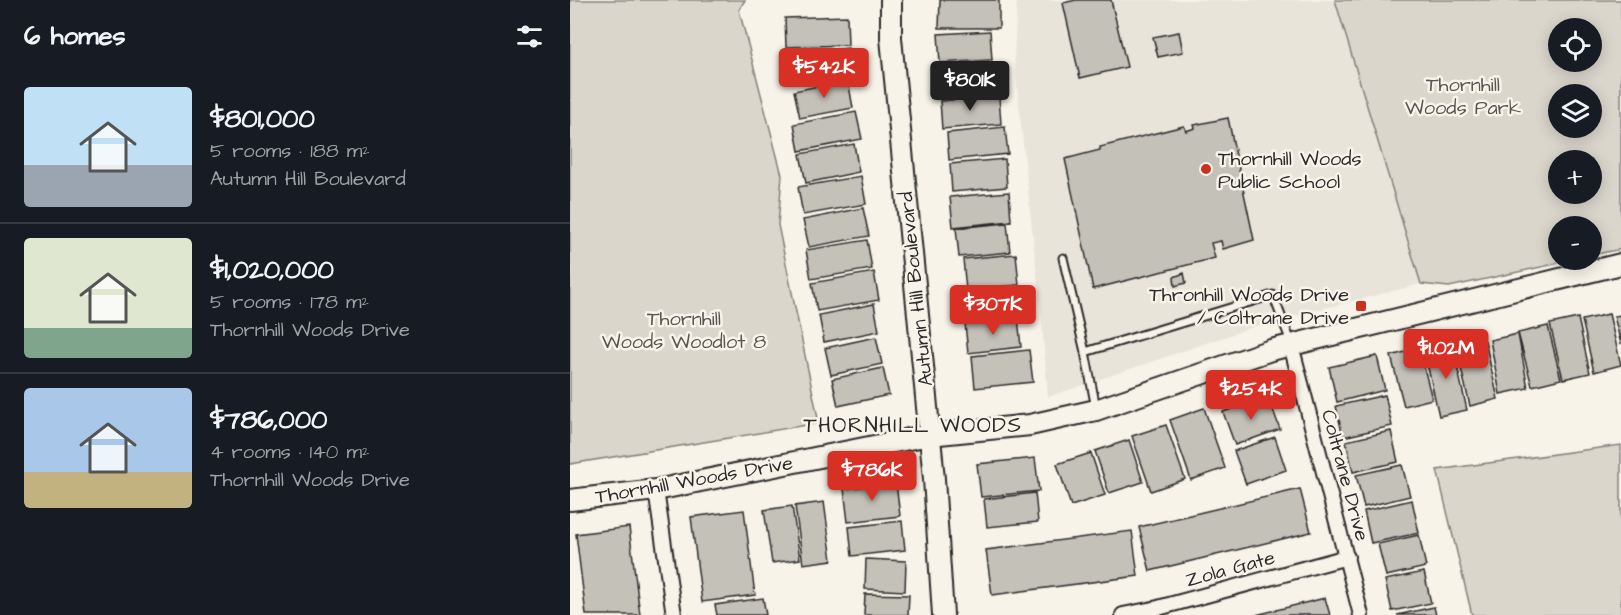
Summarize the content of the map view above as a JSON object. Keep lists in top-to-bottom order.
{
  "streets": {
    "street": [
      "Autumn Hill Boulevard",
      "Coltrane Drive",
      "Thornhill Woods Drive",
      "Zola Gate"
    ]
  },
  "crossings": [
    ["Autumn Hill Boulevard", "Thornhill Woods Drive"],
    ["Coltrane Drive", "Thornhill Woods Drive"],
    ["Coltrane Drive", "Zola Gate"]
  ],
  "districts": ["THORNHILL WOODS"],
  "parks": ["Thornhill Woods Park", "Thornhill Woods Woodlot 8"],
  "places": {
    "other": ["Thornhill Woods Public School"],
    "transit": ["Thronhill Woods Drive / Coltrane Drive"]
  },
  "page": {
    "heading": "6 homes",
    "map_buttons": ["+", "−"],
    "price": [
      "$542K",
      "$801K",
      "$307K",
      "$1.02M",
      "$254K",
      "$786K"
    ],
    "list": [
      {
        "name": "$801,000",
        "note": "5 rooms · 188 m² · Autumn Hill Boulevard"
      },
      {
        "name": "$1,020,000",
        "note": "5 rooms · 178 m² · Thornhill Woods Drive"
      },
      {
        "name": "$786,000",
        "note": "4 rooms · 140 m² · Thornhill Woods Drive"
      }
    ]
  }
}
